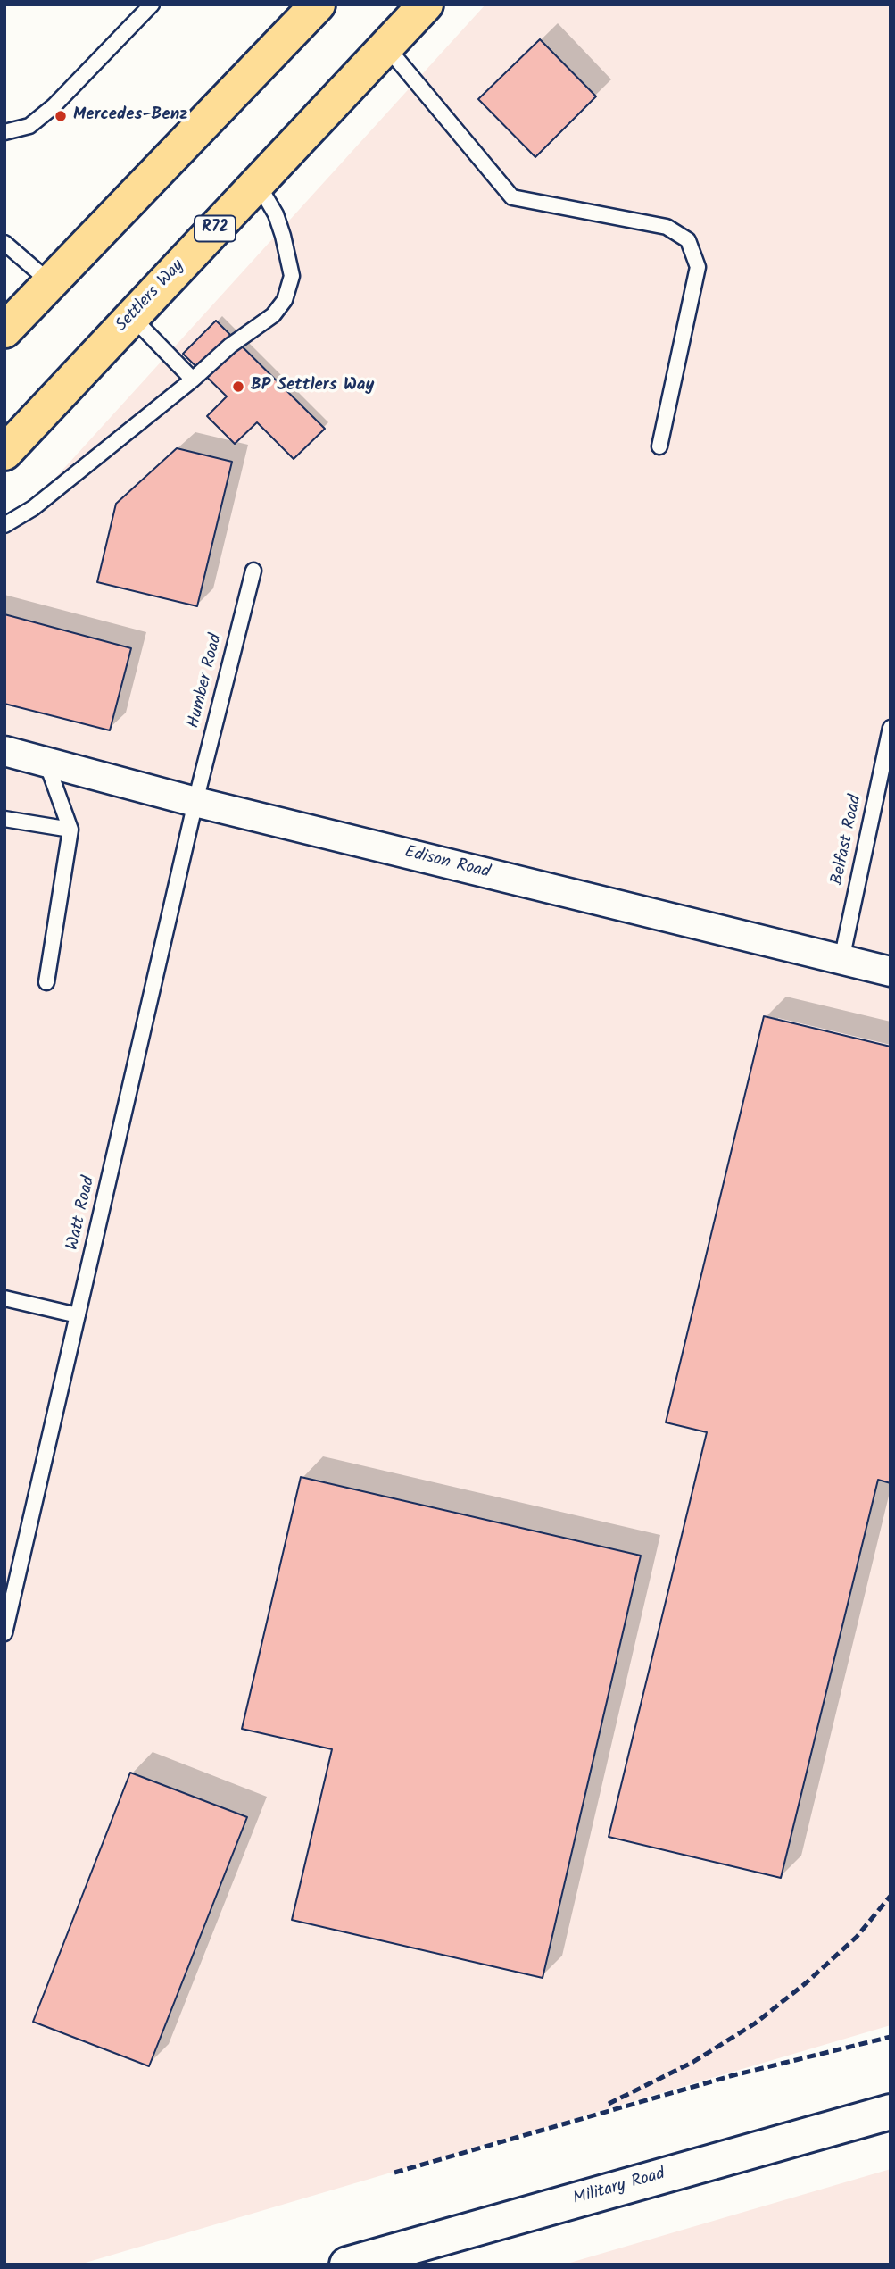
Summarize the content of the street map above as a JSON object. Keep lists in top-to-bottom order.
{
  "streets": {
    "main road": ["R72", "Settlers Way"],
    "street": ["Edison Road", "Military Road"],
    "lane": ["Humber Road", "Belfast Road", "Watt Road"]
  },
  "crossings": [
    ["Humber Road", "Edison Road"],
    ["Humber Road", "Watt Road"],
    ["Belfast Road", "Edison Road"],
    ["Edison Road", "Watt Road"]
  ],
  "places": ["Mercedes-Benz", "BP Settlers Way"]
}
